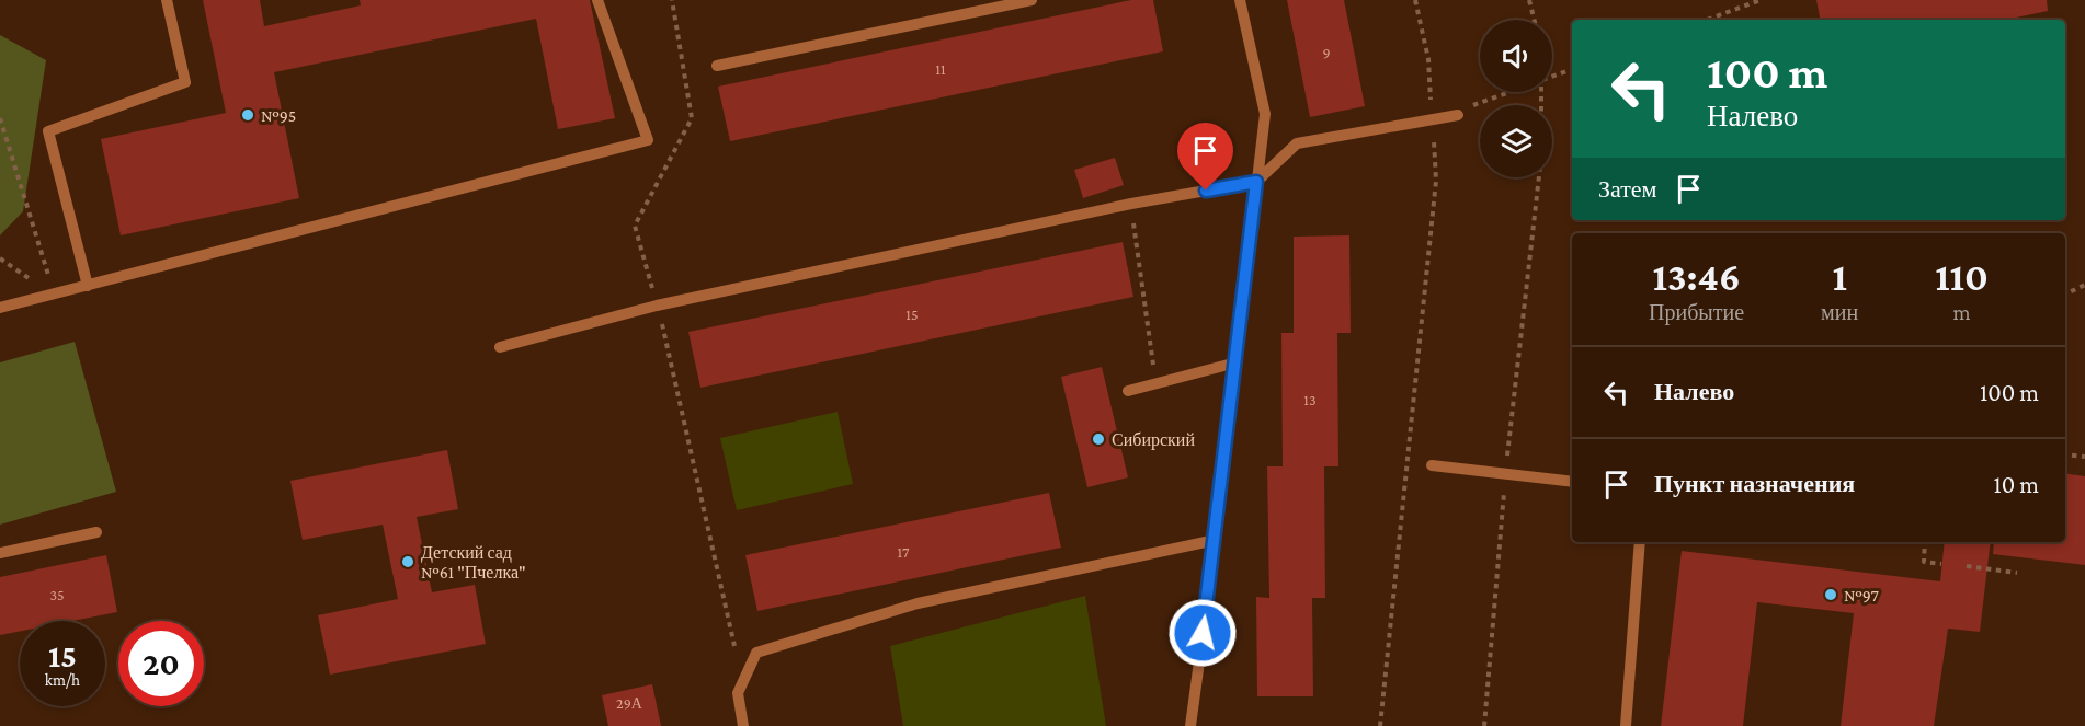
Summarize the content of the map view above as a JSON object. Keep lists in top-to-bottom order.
{
  "places": [
    "№95",
    "Сибирский",
    "Детский сад №61 \"Пчелка\"",
    "№97"
  ],
  "house_numbers": [
    "9",
    "11",
    "15",
    "13",
    "17",
    "35",
    "29А"
  ],
  "page": {
    "turn": ["100 m", "Налево"],
    "then": "Затем",
    "eta": [
      "13:46",
      "Прибытие",
      "1",
      "мин",
      "110",
      "m"
    ],
    "list": [
      {
        "name": "Налево",
        "value": "100 m"
      },
      {
        "name": "Пункт назначения",
        "value": "10 m"
      }
    ],
    "speed": "15 km/h",
    "limit": "20"
  }
}
